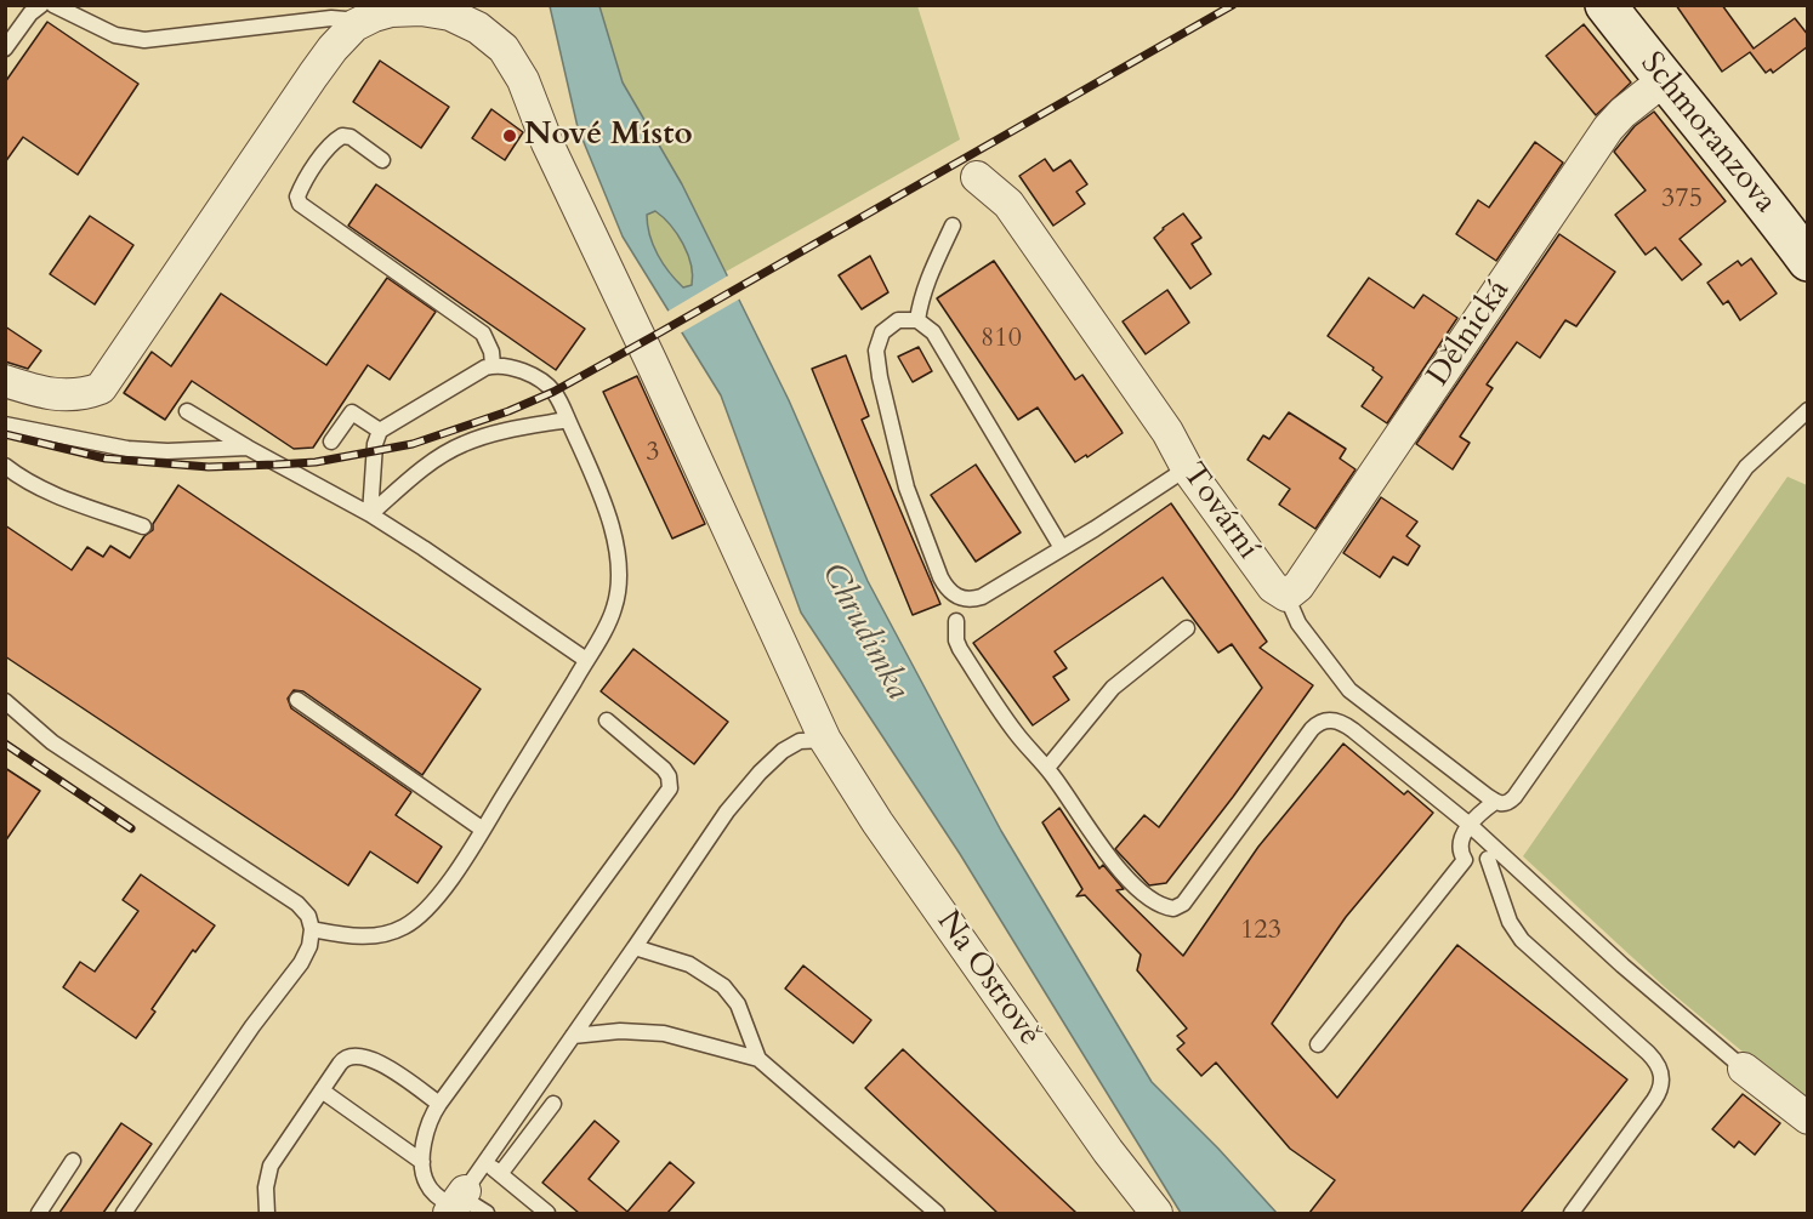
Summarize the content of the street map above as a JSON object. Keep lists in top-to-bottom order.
{
  "streets": {
    "street": [
      "Schmoranzova",
      "Dělnická",
      "Tovární",
      "Na Ostrově"
    ]
  },
  "crossings": [
    ["Schmoranzova", "Dělnická"],
    ["Dělnická", "Tovární"]
  ],
  "water": ["Chrudimka"],
  "places": ["Nové Místo"],
  "house_numbers": [
    "375",
    "810",
    "3",
    "123"
  ]
}
